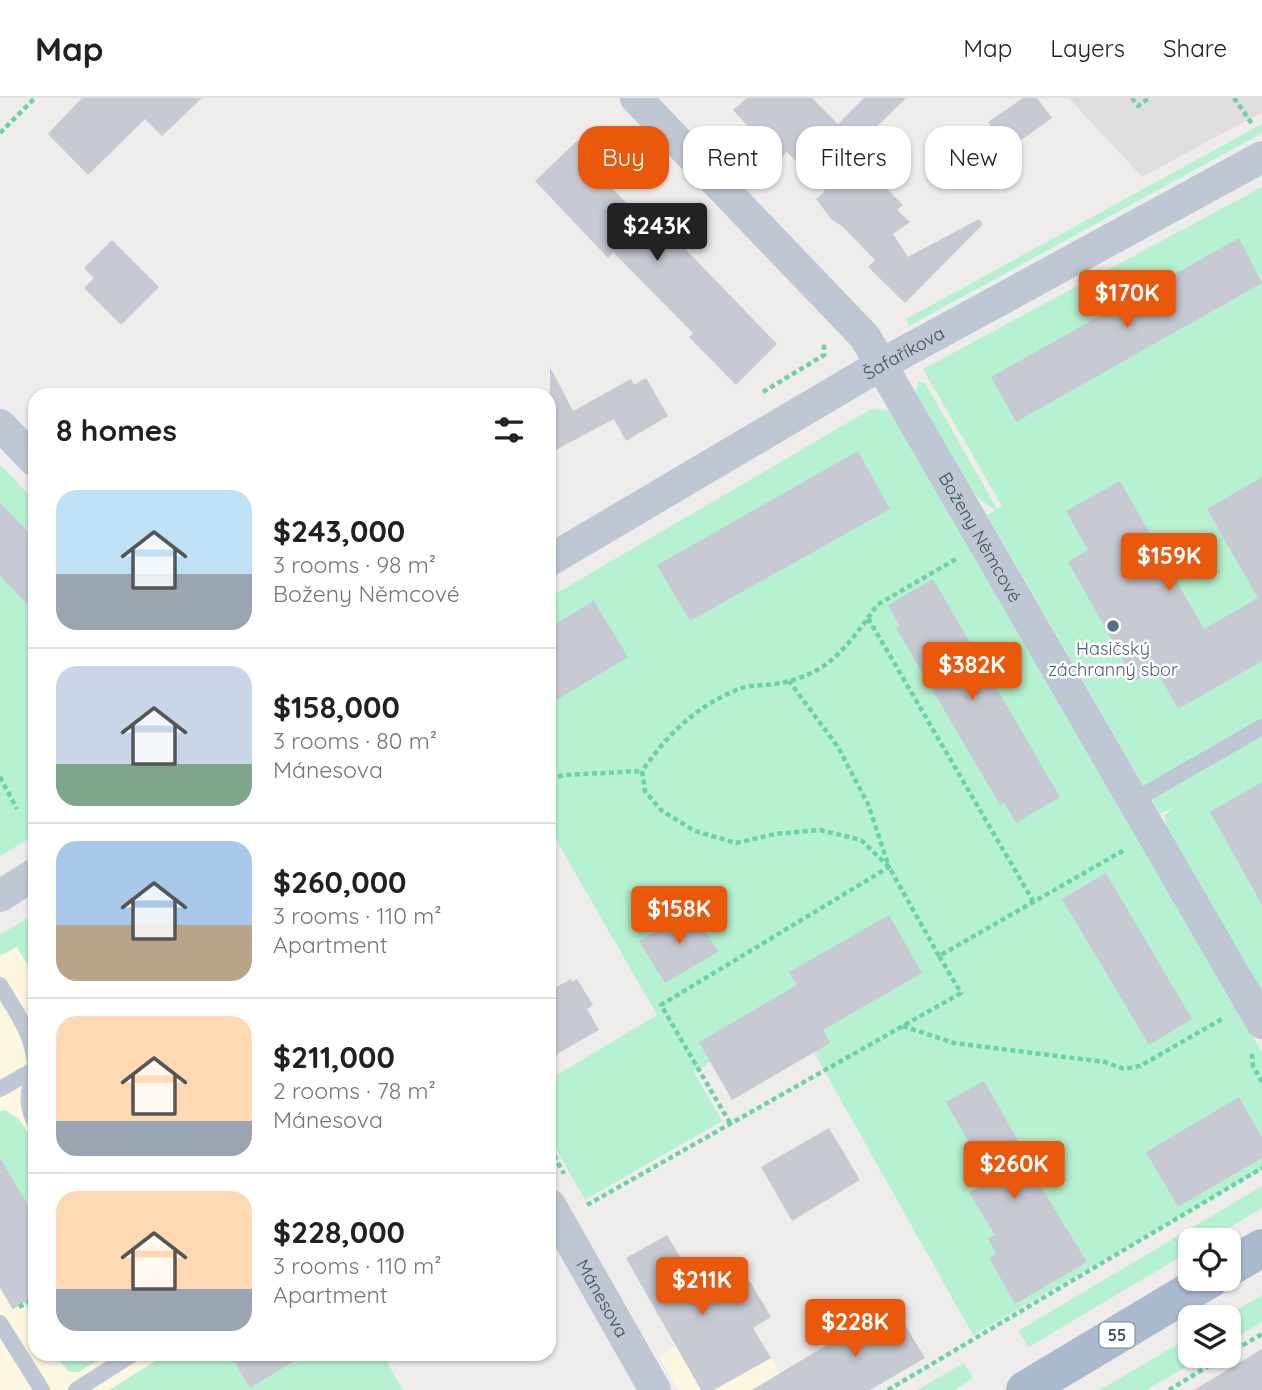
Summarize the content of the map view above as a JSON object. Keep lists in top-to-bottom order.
{
  "streets": {
    "main road": ["55"],
    "street": ["Šafaříkova", "Boženy Němcové", "Mánesova"]
  },
  "crossings": [
    ["Šafaříkova", "Boženy Němcové"]
  ],
  "places": ["Hasičský záchranný sbor"],
  "page": {
    "header": "Map",
    "nav": ["Map", "Layers", "Share"],
    "chip": [
      "Buy",
      "Rent",
      "Filters",
      "New"
    ],
    "price": [
      "$243K",
      "$170K",
      "$159K",
      "$382K",
      "$158K",
      "$260K",
      "$211K",
      "$228K"
    ],
    "heading": "8 homes",
    "list": [
      {
        "name": "$243,000",
        "note": "3 rooms · 98 m² · Boženy Němcové"
      },
      {
        "name": "$158,000",
        "note": "3 rooms · 80 m² · Mánesova"
      },
      {
        "name": "$260,000",
        "note": "3 rooms · 110 m² · Apartment"
      },
      {
        "name": "$211,000",
        "note": "2 rooms · 78 m² · Mánesova"
      },
      {
        "name": "$228,000",
        "note": "3 rooms · 110 m² · Apartment"
      }
    ]
  }
}
